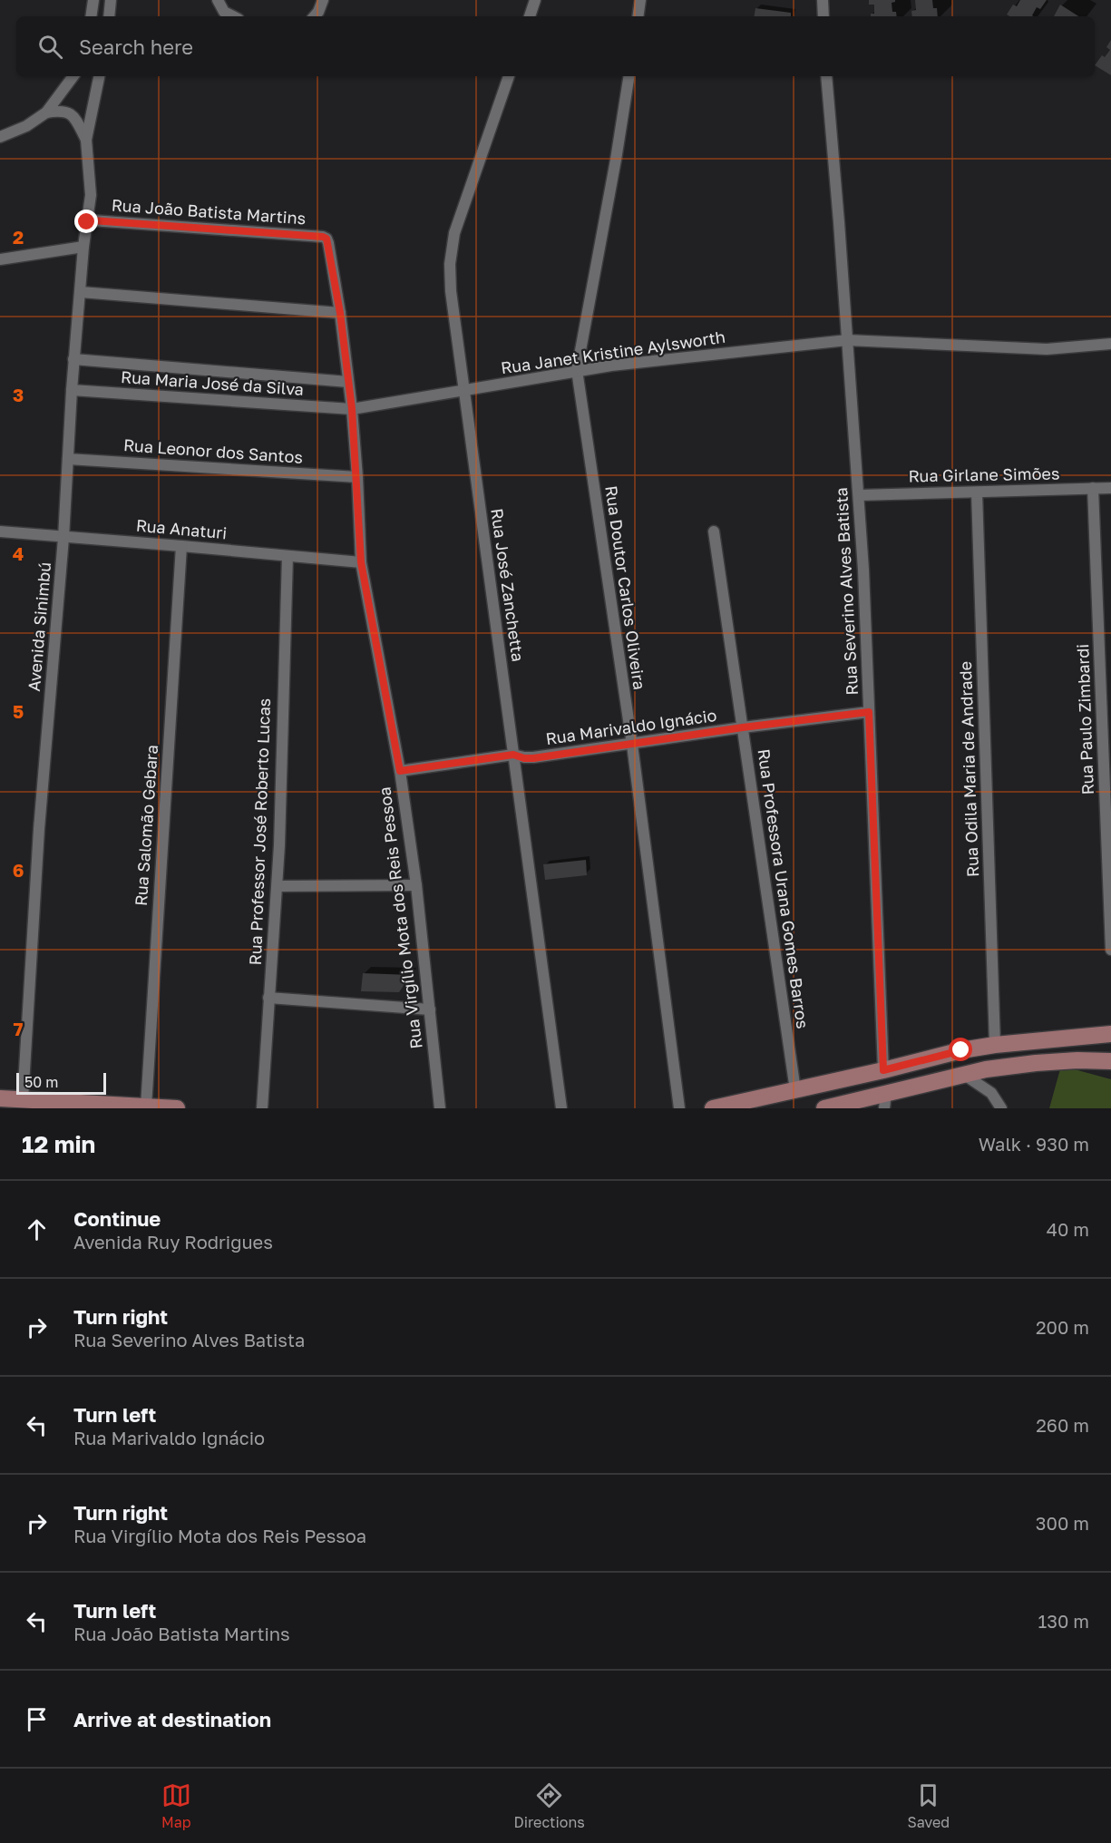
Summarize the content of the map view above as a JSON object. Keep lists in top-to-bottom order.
{
  "streets": {
    "street": [
      "Rua João Batista Martins",
      "Rua Janet Kristine Aylsworth",
      "Rua Maria José da Silva",
      "Rua Leonor dos Santos",
      "Rua Girlane Simões",
      "Rua Anaturi",
      "Rua José Zanchetta",
      "Rua Doutor Carlos Oliveira",
      "Rua Severino Alves Batista",
      "Avenida Sinimbú",
      "Rua Paulo Zimbardi",
      "Rua Marivaldo Ignácio",
      "Rua Odila Maria de Andrade",
      "Rua Salomão Gebara",
      "Rua Professor José Roberto Lucas",
      "Rua Professora Urana Gomes Barros",
      "Rua Virgílio Mota dos Reis Pessoa"
    ]
  },
  "crossings": [
    ["Rua João Batista Martins", "Avenida Sinimbú"],
    ["Rua João Batista Martins", "Rua Virgílio Mota dos Reis Pessoa"],
    ["Rua Janet Kristine Aylsworth", "Rua Maria José da Silva"],
    ["Rua Janet Kristine Aylsworth", "Rua José Zanchetta"],
    ["Rua Janet Kristine Aylsworth", "Rua Doutor Carlos Oliveira"],
    ["Rua Janet Kristine Aylsworth", "Rua Severino Alves Batista"],
    ["Rua Janet Kristine Aylsworth", "Rua Virgílio Mota dos Reis Pessoa"],
    ["Rua Maria José da Silva", "Avenida Sinimbú"],
    ["Rua Maria José da Silva", "Rua Virgílio Mota dos Reis Pessoa"],
    ["Rua Leonor dos Santos", "Avenida Sinimbú"],
    ["Rua Leonor dos Santos", "Rua Virgílio Mota dos Reis Pessoa"],
    ["Rua Girlane Simões", "Rua Severino Alves Batista"],
    ["Rua Girlane Simões", "Rua Paulo Zimbardi"],
    ["Rua Girlane Simões", "Rua Odila Maria de Andrade"],
    ["Rua Anaturi", "Avenida Sinimbú"],
    ["Rua Anaturi", "Rua Salomão Gebara"],
    ["Rua Anaturi", "Rua Professor José Roberto Lucas"],
    ["Rua Anaturi", "Rua Virgílio Mota dos Reis Pessoa"],
    ["Rua José Zanchetta", "Rua Marivaldo Ignácio"],
    ["Rua Doutor Carlos Oliveira", "Rua Marivaldo Ignácio"],
    ["Rua Severino Alves Batista", "Rua Marivaldo Ignácio"],
    ["Rua Marivaldo Ignácio", "Rua Professora Urana Gomes Barros"],
    ["Rua Marivaldo Ignácio", "Rua Virgílio Mota dos Reis Pessoa"]
  ],
  "scale_bar": "50 m",
  "page": {
    "search": "Search here",
    "scale": "50 m",
    "heading": ["12 min", "Walk · 930 m"],
    "list": [
      ["Continue", "Avenida Ruy Rodrigues", "40 m"],
      ["Turn right", "Rua Severino Alves Batista", "200 m"],
      ["Turn left", "Rua Marivaldo Ignácio", "260 m"],
      ["Turn right", "Rua Virgílio Mota dos Reis Pessoa", "300 m"],
      ["Turn left", "Rua João Batista Martins", "130 m"],
      "Arrive at destination"
    ],
    "nav": ["Map", "Directions", "Saved"]
  },
  "grid": {
    "rows": [
      "2",
      "3",
      "4",
      "5",
      "6",
      "7"
    ]
  }
}
